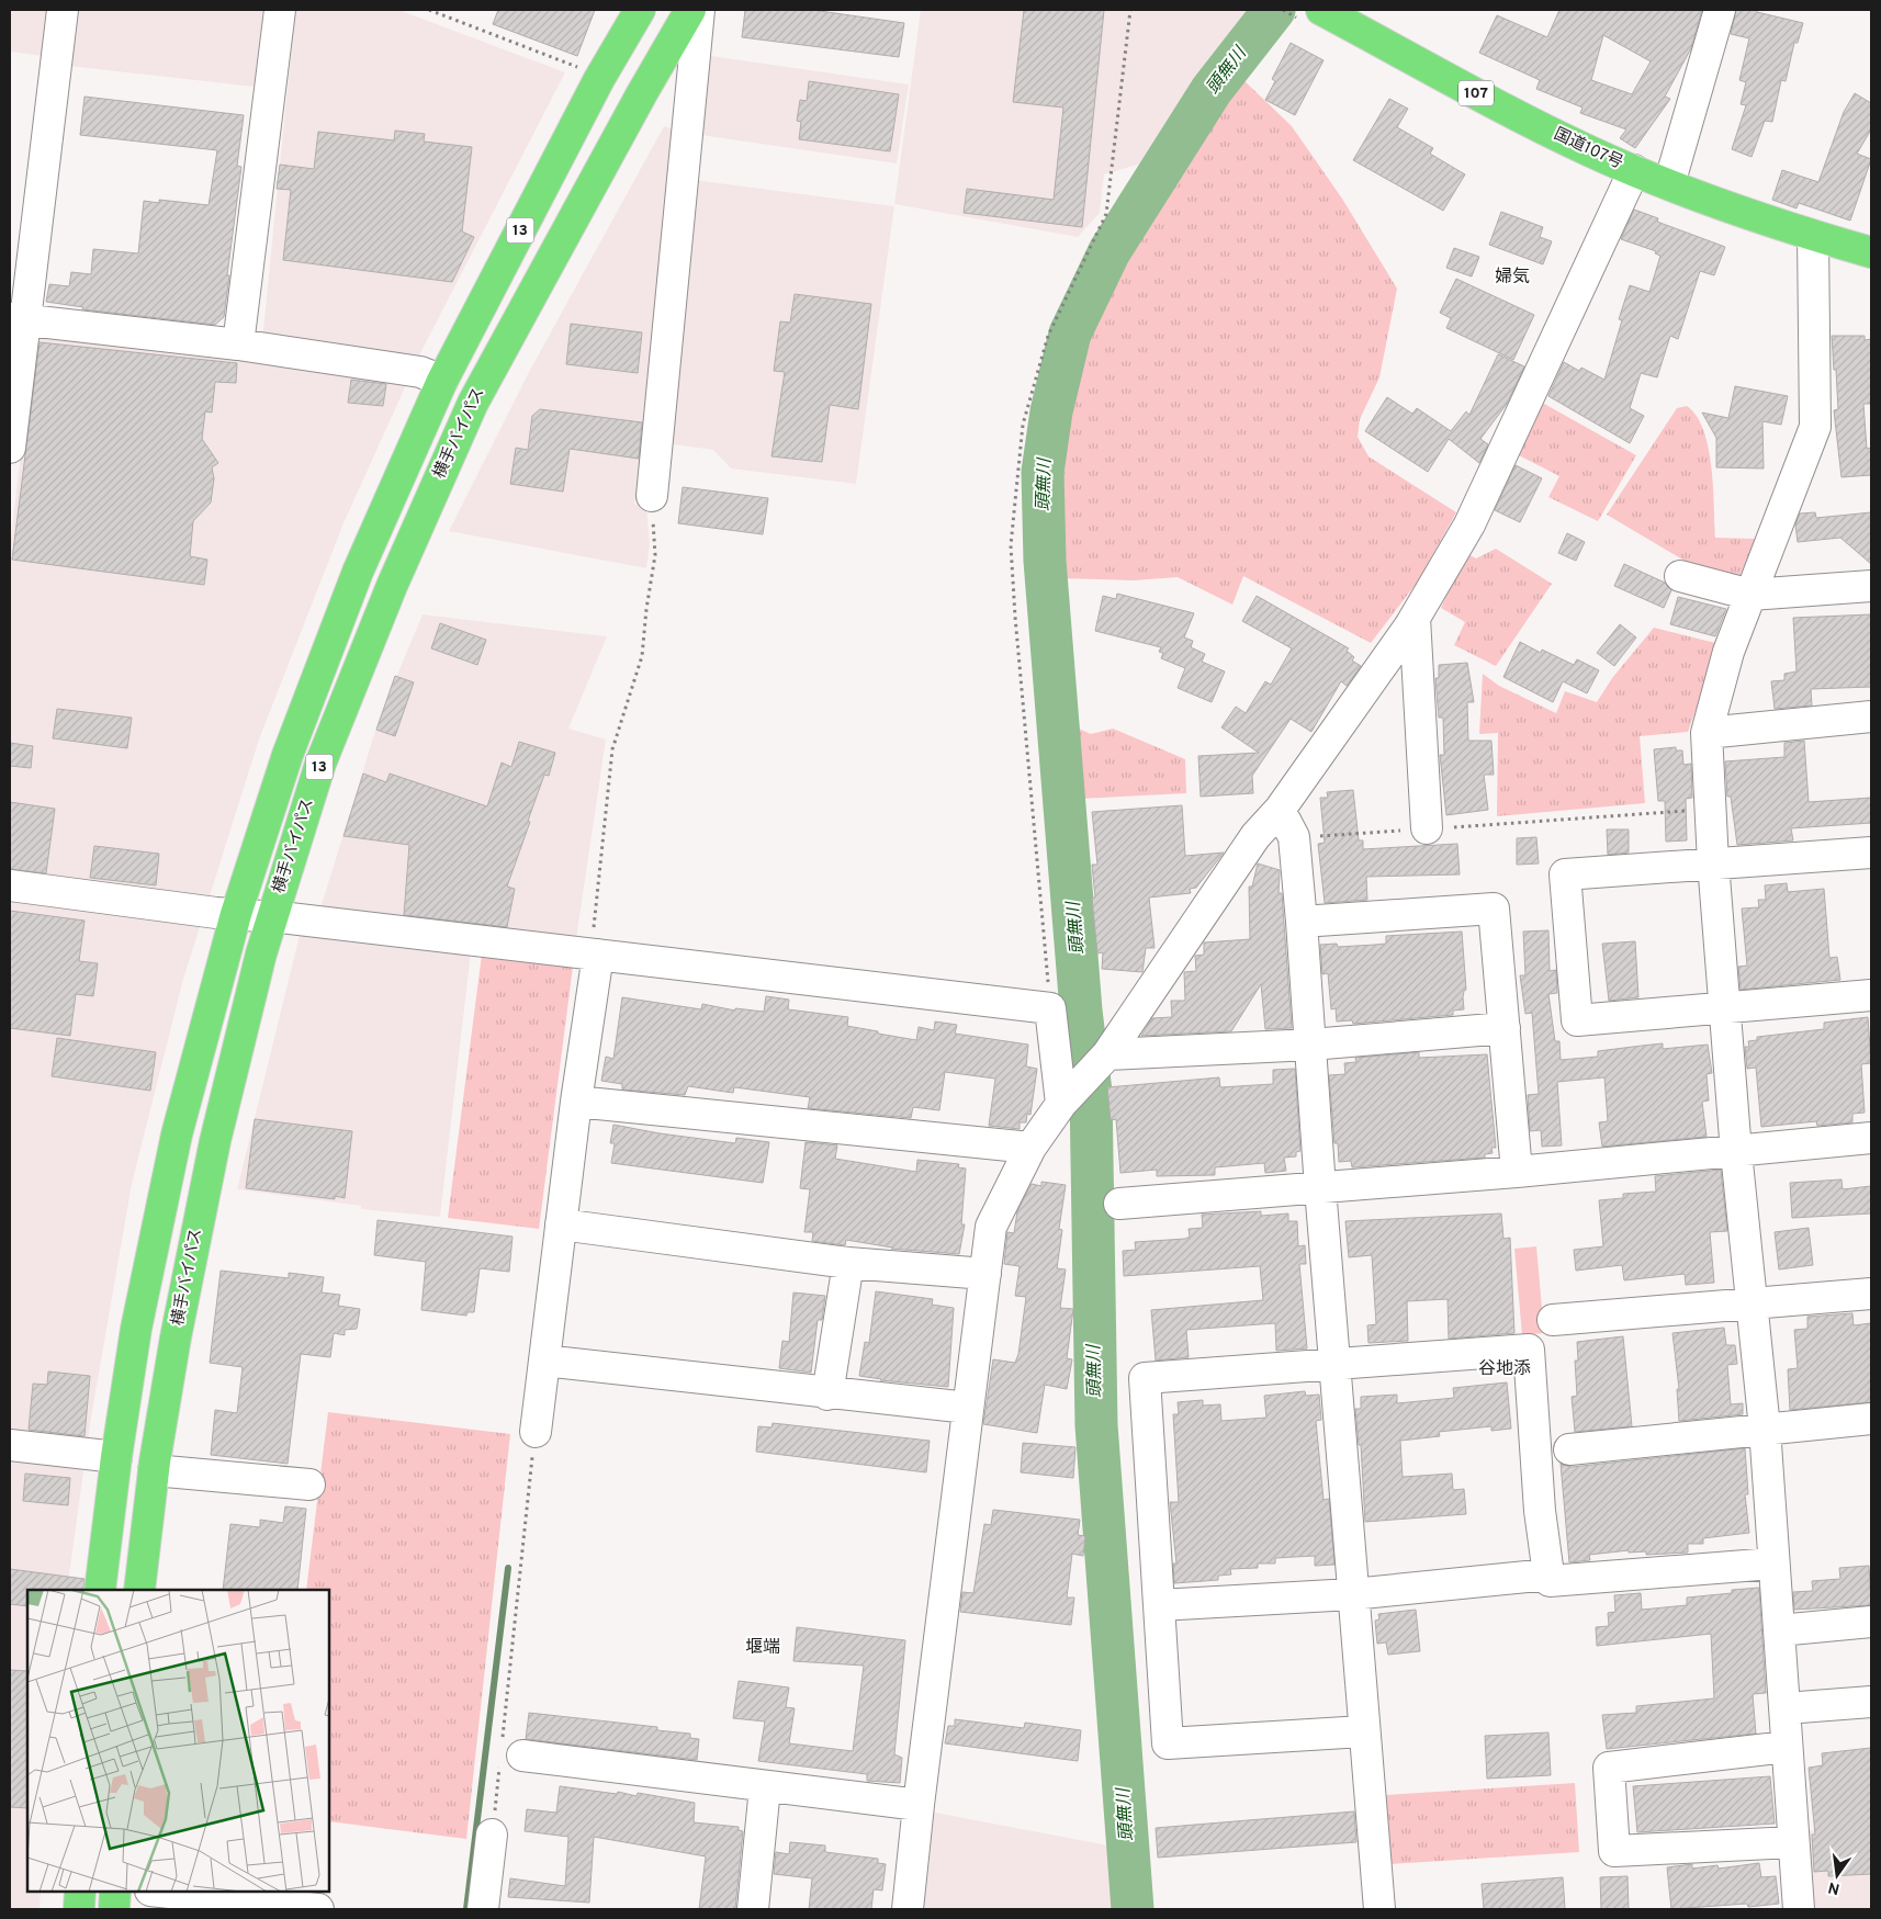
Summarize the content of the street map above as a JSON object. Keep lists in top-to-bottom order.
{
  "streets": {
    "highway": [
      "107",
      "国道107号",
      "13",
      "横手バイパス"
    ]
  },
  "districts": ["婦気", "谷地添", "堰端"],
  "water": ["頭無川"],
  "north": "bottom"
}
